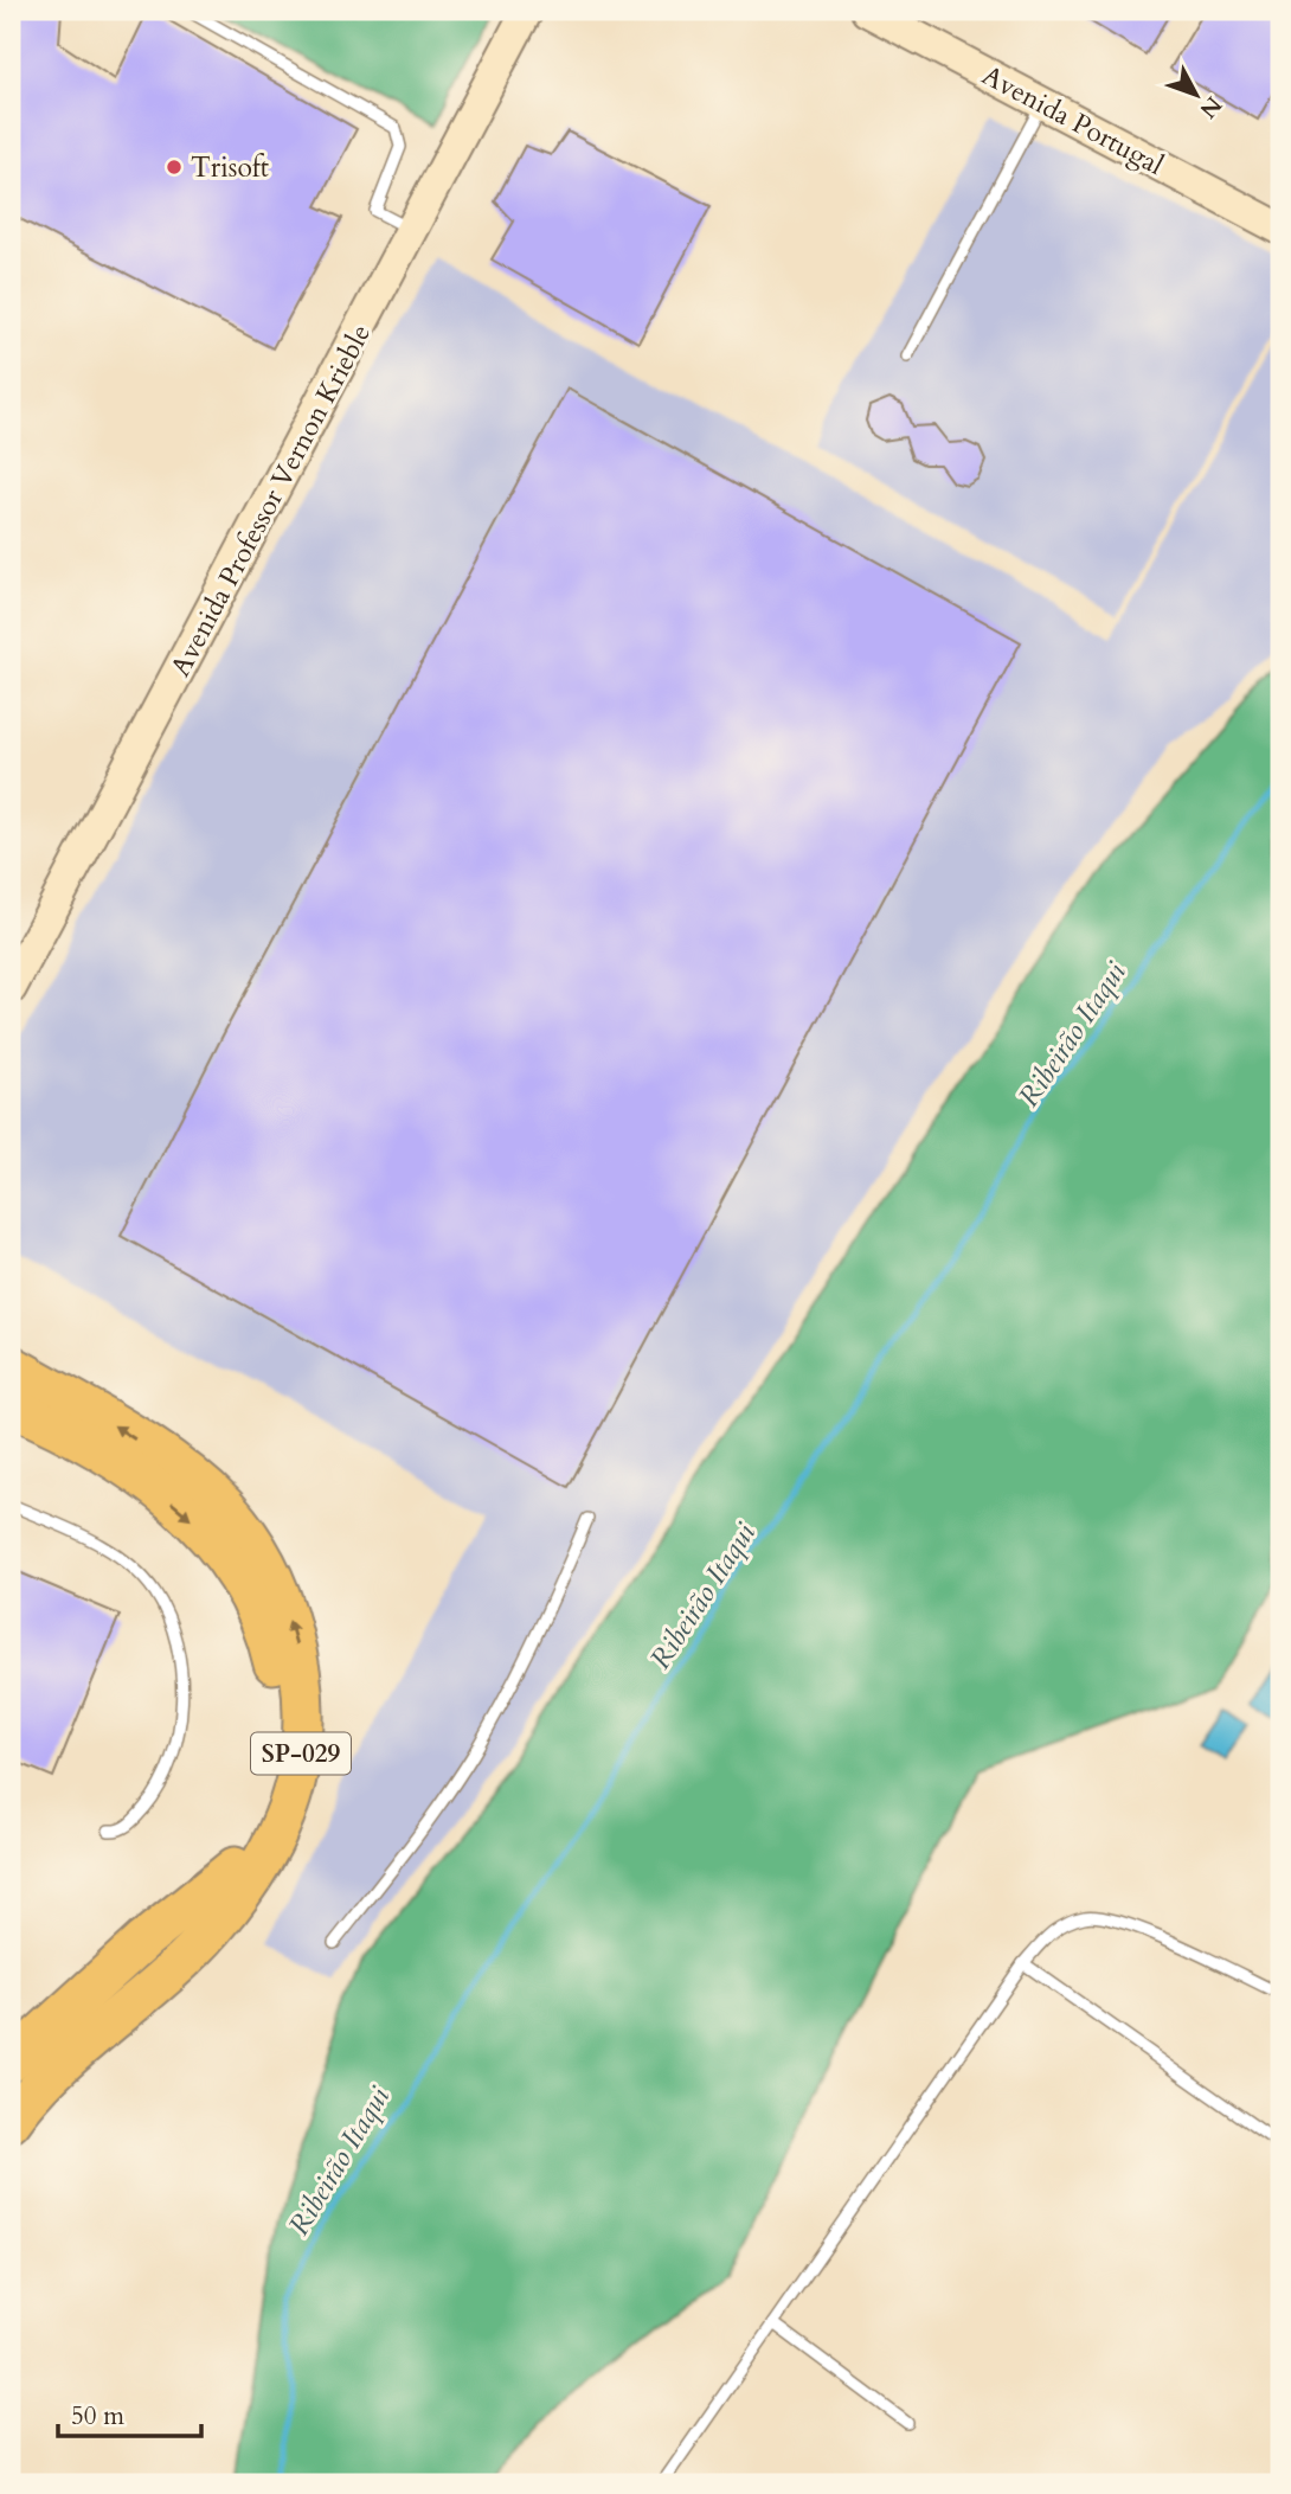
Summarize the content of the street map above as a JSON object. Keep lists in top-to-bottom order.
{
  "streets": {
    "highway": ["SP-029"],
    "street": ["Avenida Portugal", "Avenida Professor Vernon Krieble"]
  },
  "water": ["Ribeirão Itaqui"],
  "places": ["Trisoft"],
  "scale_bar": "50 m",
  "north": "bottom right"
}
